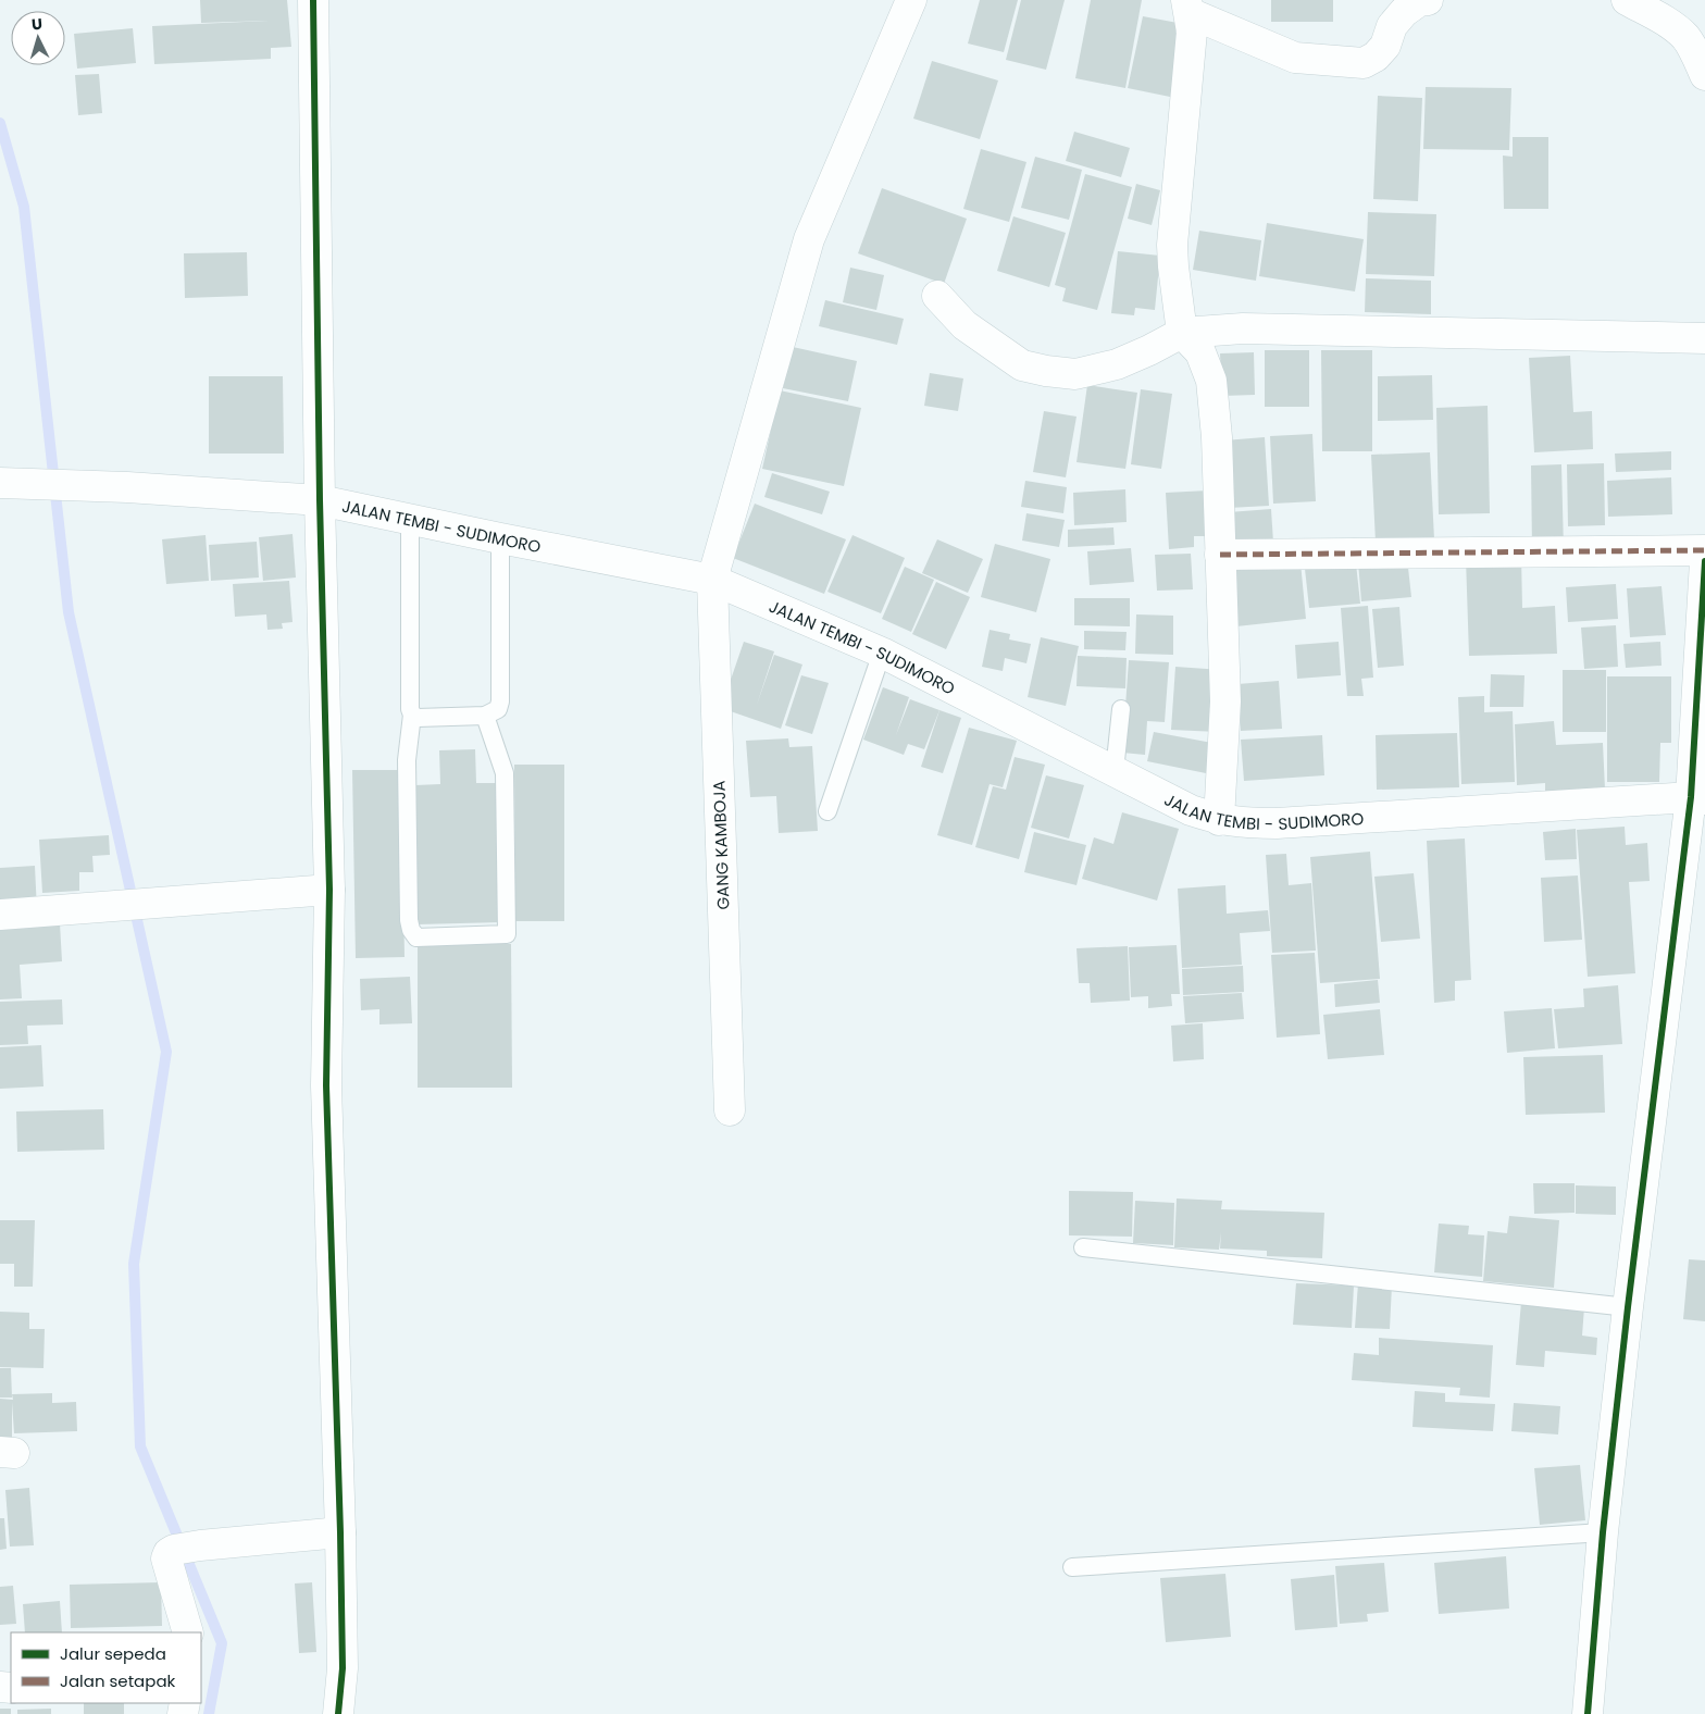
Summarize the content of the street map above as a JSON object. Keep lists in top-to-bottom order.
{
  "streets": {
    "street": ["JALAN TEMBI - SUDIMORO", "GANG KAMBOJA"]
  },
  "crossings": [
    ["JALAN TEMBI - SUDIMORO", "GANG KAMBOJA"]
  ],
  "legend": ["Jalur sepeda", "Jalan setapak"],
  "north": "top"
}
